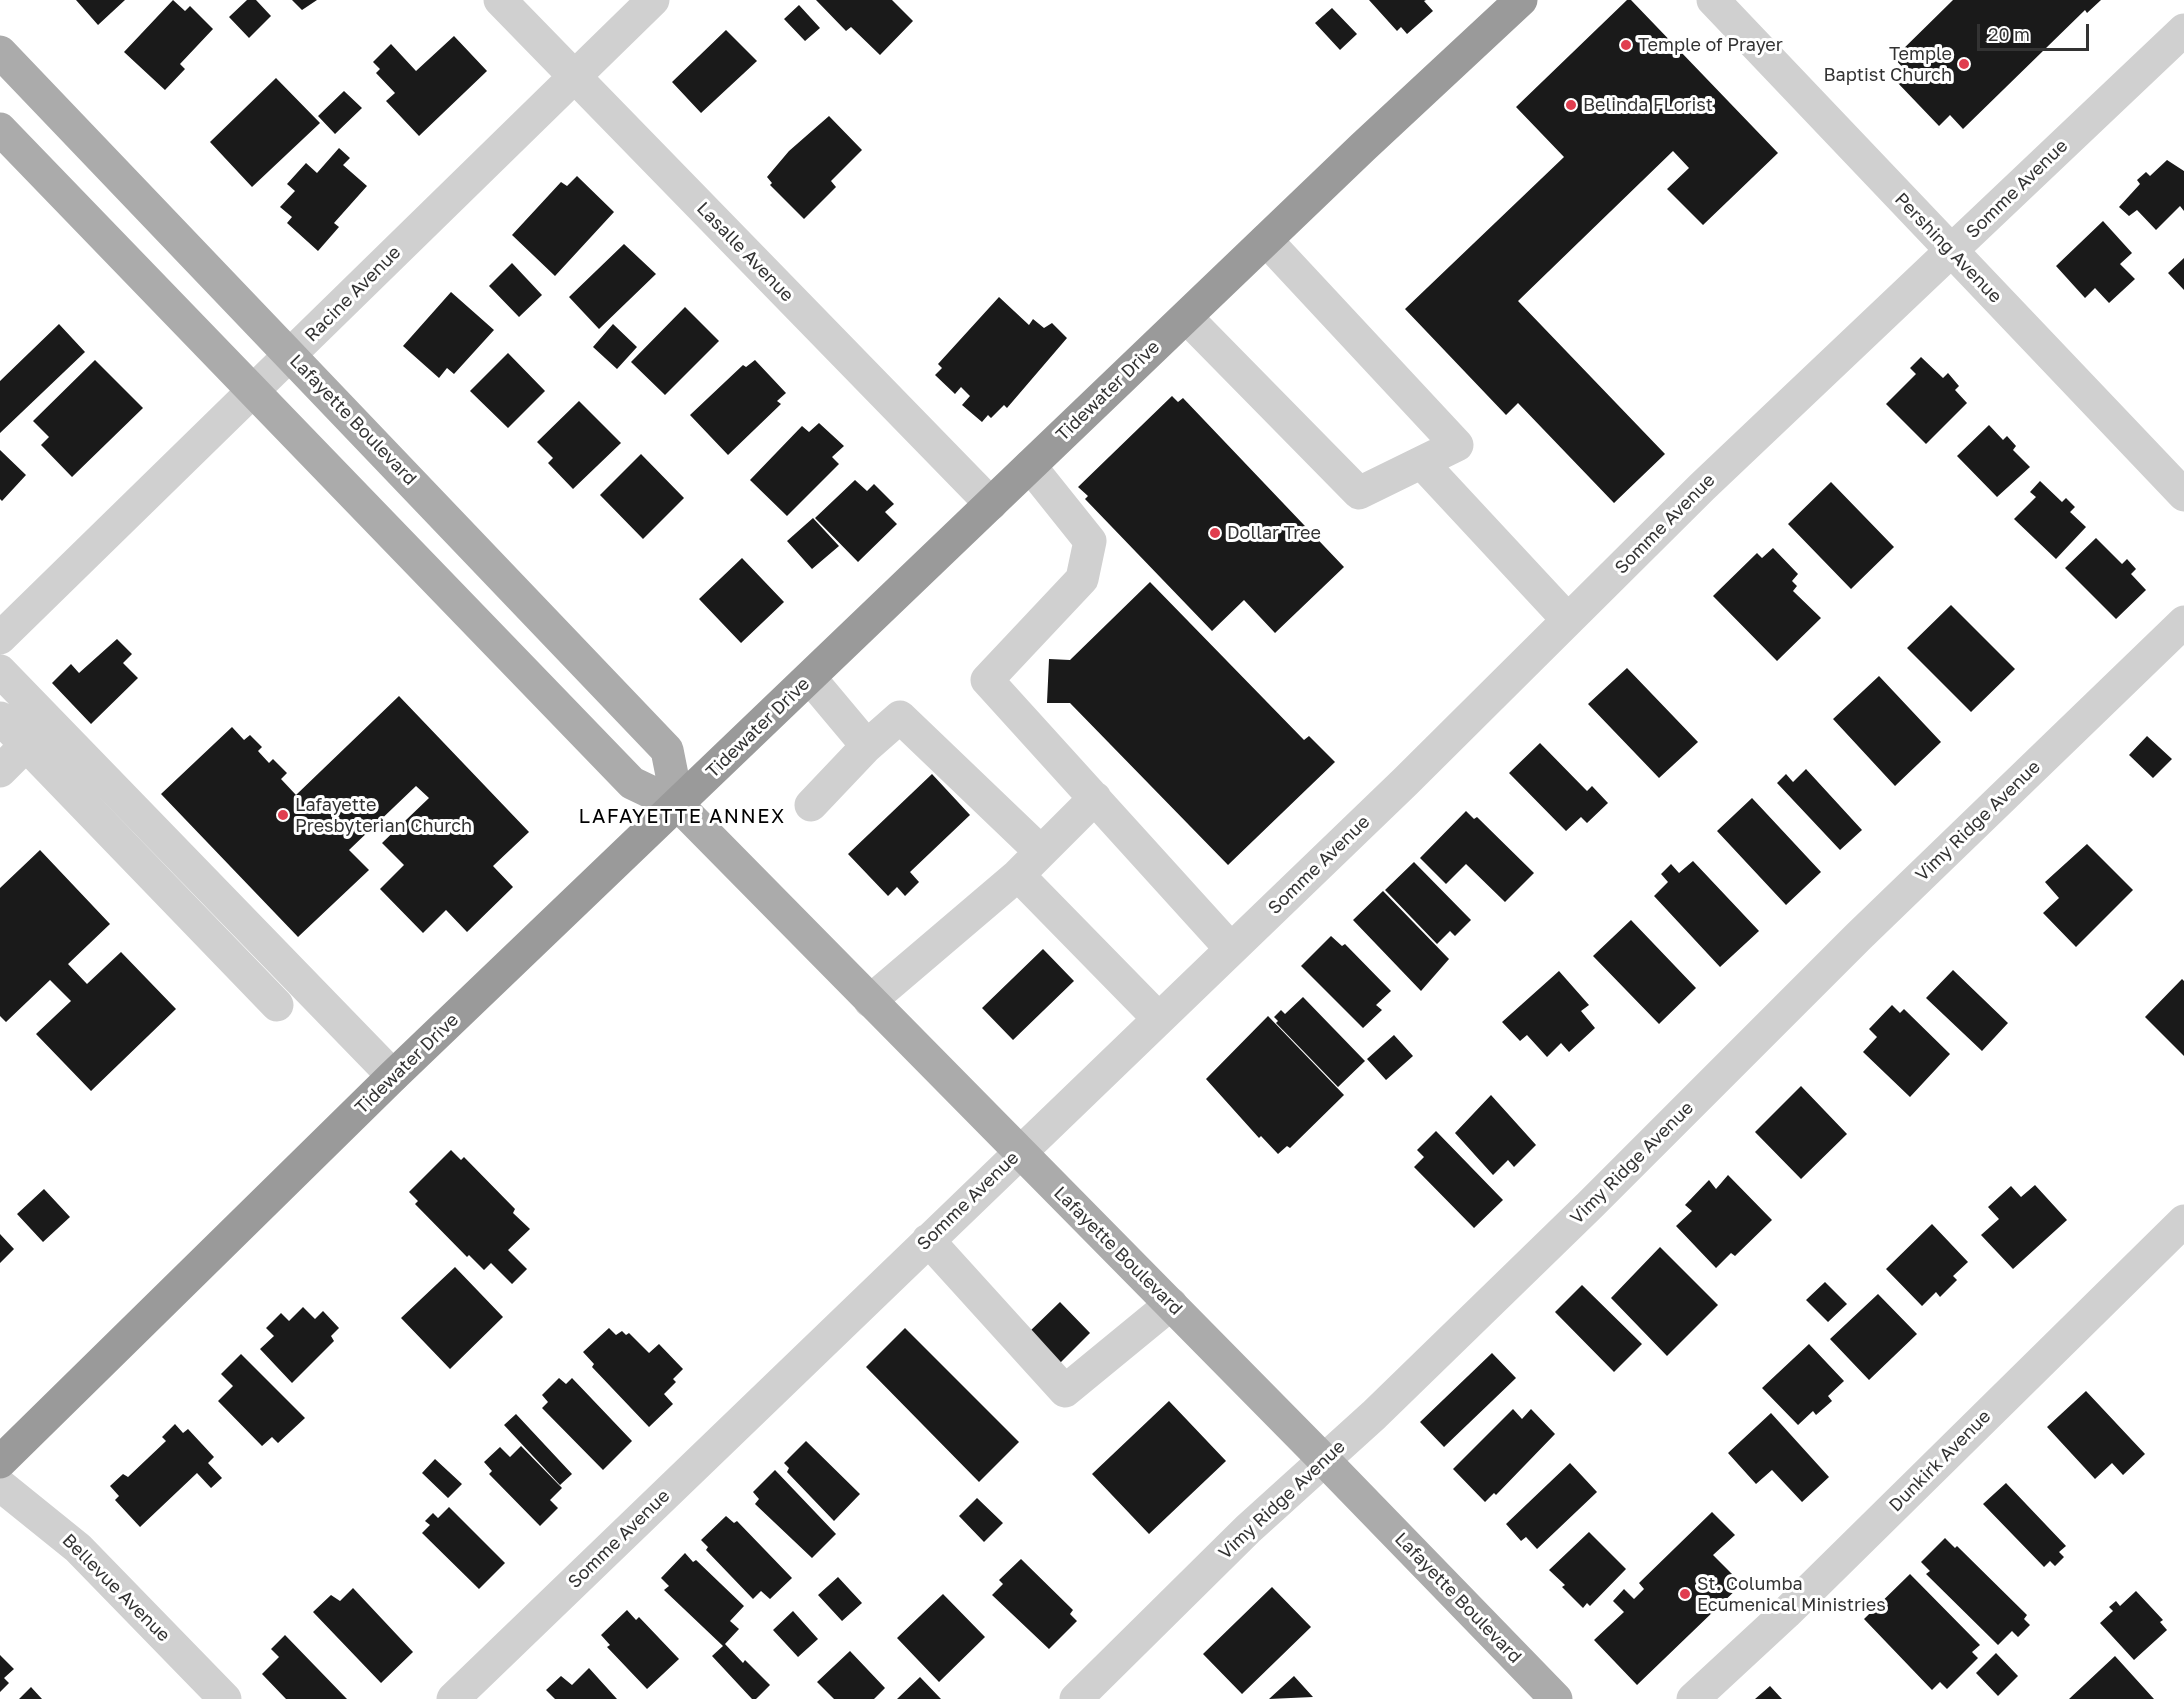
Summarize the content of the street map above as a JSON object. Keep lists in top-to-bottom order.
{
  "streets": {
    "highway": ["Tidewater Drive"],
    "main road": ["Lafayette Boulevard"],
    "street": [
      "Somme Avenue",
      "Pershing Avenue",
      "Lasalle Avenue",
      "Racine Avenue",
      "Vimy Ridge Avenue",
      "Dunkirk Avenue",
      "Bellevue Avenue"
    ]
  },
  "crossings": [
    ["Somme Avenue", "Pershing Avenue"],
    ["Somme Avenue", "Lafayette Boulevard"],
    ["Lasalle Avenue", "Racine Avenue"],
    ["Lasalle Avenue", "Tidewater Drive"],
    ["Racine Avenue", "Lafayette Boulevard"],
    ["Tidewater Drive", "Lafayette Boulevard"],
    ["Lafayette Boulevard", "Vimy Ridge Avenue"]
  ],
  "districts": ["LAFAYETTE ANNEX"],
  "places": [
    "Temple of Prayer",
    "Temple Baptist Church",
    "Belinda FLorist",
    "Dollar Tree",
    "Lafayette Presbyterian Church",
    "St. Columba Ecumenical Ministries"
  ],
  "scale_bar": "20 m"
}
